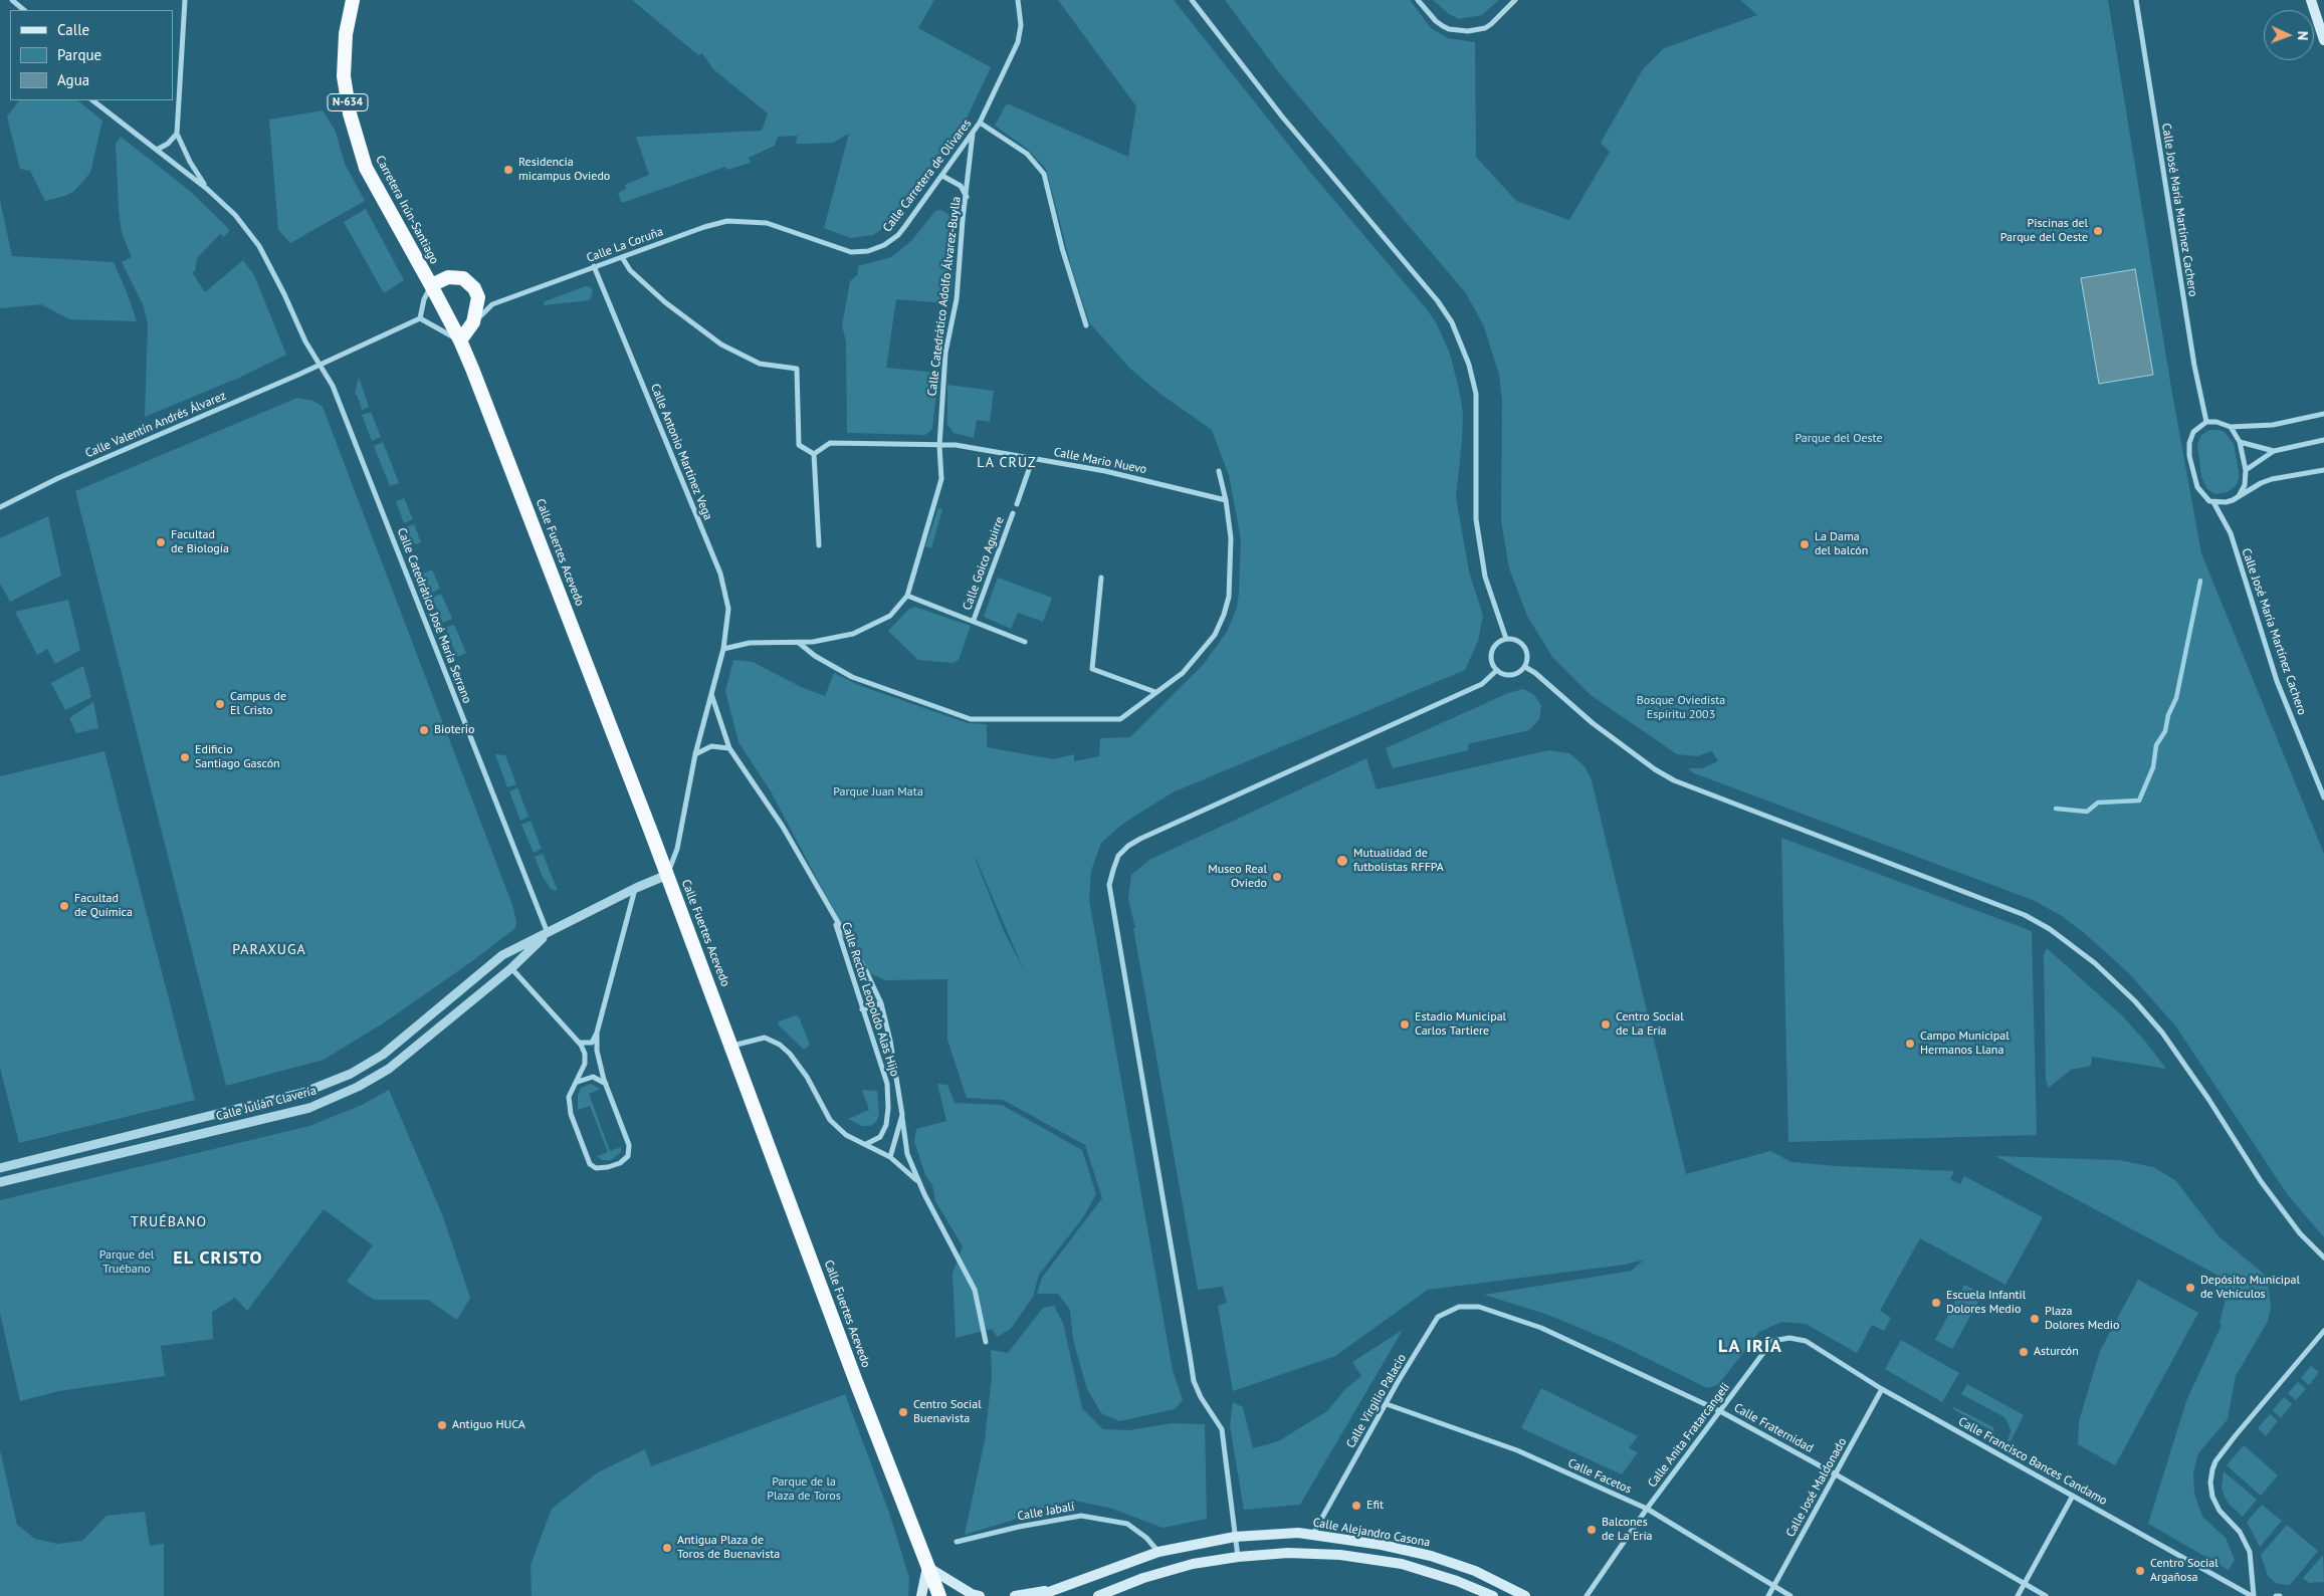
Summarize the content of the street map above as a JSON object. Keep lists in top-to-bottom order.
{
  "streets": {
    "highway": ["N-634", "Carretera Irún-Santiago", "Calle Fuertes Acevedo"],
    "main road": ["Calle Alejandro Casona"],
    "street": [
      "Calle Carretera de Olivares",
      "Calle José María Martínez Cachero",
      "Calle La Coruña",
      "Calle Catedrático Adolfo Álvarez-Buylla",
      "Calle Valentín Andrés Álvarez",
      "Calle Antonio Martínez Vega",
      "Calle Mario Nuevo",
      "Calle Goico Aguirre",
      "Calle Catedrático José María Serrano",
      "Calle Rector Leopoldo Alas Hijo",
      "Calle Julián Clavería",
      "Calle Virgilio Palacio",
      "Calle Fraternidad",
      "Calle Anita Fratarcangeli",
      "Calle Francisco Bances Candamo",
      "Calle Facetos",
      "Calle José Maldonado",
      "Calle Jabalí"
    ]
  },
  "crossings": [
    ["Calle Carretera de Olivares", "Calle La Coruña"],
    ["Calle Carretera de Olivares", "Calle Catedrático Adolfo Álvarez-Buylla"],
    ["Carretera Irún-Santiago", "Calle Fuertes Acevedo"],
    ["Calle La Coruña", "Calle Antonio Martínez Vega"],
    ["Calle Catedrático Adolfo Álvarez-Buylla", "Calle Antonio Martínez Vega"],
    ["Calle Catedrático Adolfo Álvarez-Buylla", "Calle Mario Nuevo"],
    ["Calle Valentín Andrés Álvarez", "Calle Catedrático José María Serrano"],
    ["Calle Mario Nuevo", "Calle Goico Aguirre"],
    ["Calle Fuertes Acevedo", "Calle Julián Clavería"],
    ["Calle Catedrático José María Serrano", "Calle Julián Clavería"],
    ["Calle Virgilio Palacio", "Calle Fraternidad"],
    ["Calle Virgilio Palacio", "Calle Facetos"],
    ["Calle Virgilio Palacio", "Calle Alejandro Casona"],
    ["Calle Fraternidad", "Calle Anita Fratarcangeli"],
    ["Calle Fraternidad", "Calle José Maldonado"],
    ["Calle Anita Fratarcangeli", "Calle Francisco Bances Candamo"],
    ["Calle Anita Fratarcangeli", "Calle Facetos"],
    ["Calle Francisco Bances Candamo", "Calle José Maldonado"],
    ["Calle Facetos", "Calle José Maldonado"],
    ["Calle Jabalí", "Calle Alejandro Casona"]
  ],
  "districts": [
    "LA CRUZ",
    "PARAXUGA",
    "TRUÉBANO",
    "EL CRISTO",
    "LA IRÍA"
  ],
  "parks": [
    "Parque del Oeste",
    "Bosque Oviedista Espíritu 2003",
    "Parque Juan Mata",
    "Parque del Truébano",
    "Parque de la Plaza de Toros"
  ],
  "places": [
    "Residencia micampus Oviedo",
    "Piscinas del Parque del Oeste",
    "Facultad de Biología",
    "La Dama del balcón",
    "Campus de El Cristo",
    "Bioterio",
    "Edificio Santiago Gascón",
    "Mutualidad de futbolistas RFFPA",
    "Museo Real Oviedo",
    "Facultad de Química",
    "Estadio Municipal Carlos Tartiere",
    "Centro Social de La Ería",
    "Campo Municipal Hermanos Llana",
    "Depósito Municipal de Vehículos",
    "Escuela Infantil Dolores Medio",
    "Plaza Dolores Medio",
    "Asturcón",
    "Centro Social Buenavista",
    "Antiguo HUCA",
    "Efit",
    "Balcones de La Ería",
    "Antigua Plaza de Toros de Buenavista",
    "Centro Social Argañosa"
  ],
  "legend": ["Calle", "Parque", "Agua"],
  "north": "right"
}
